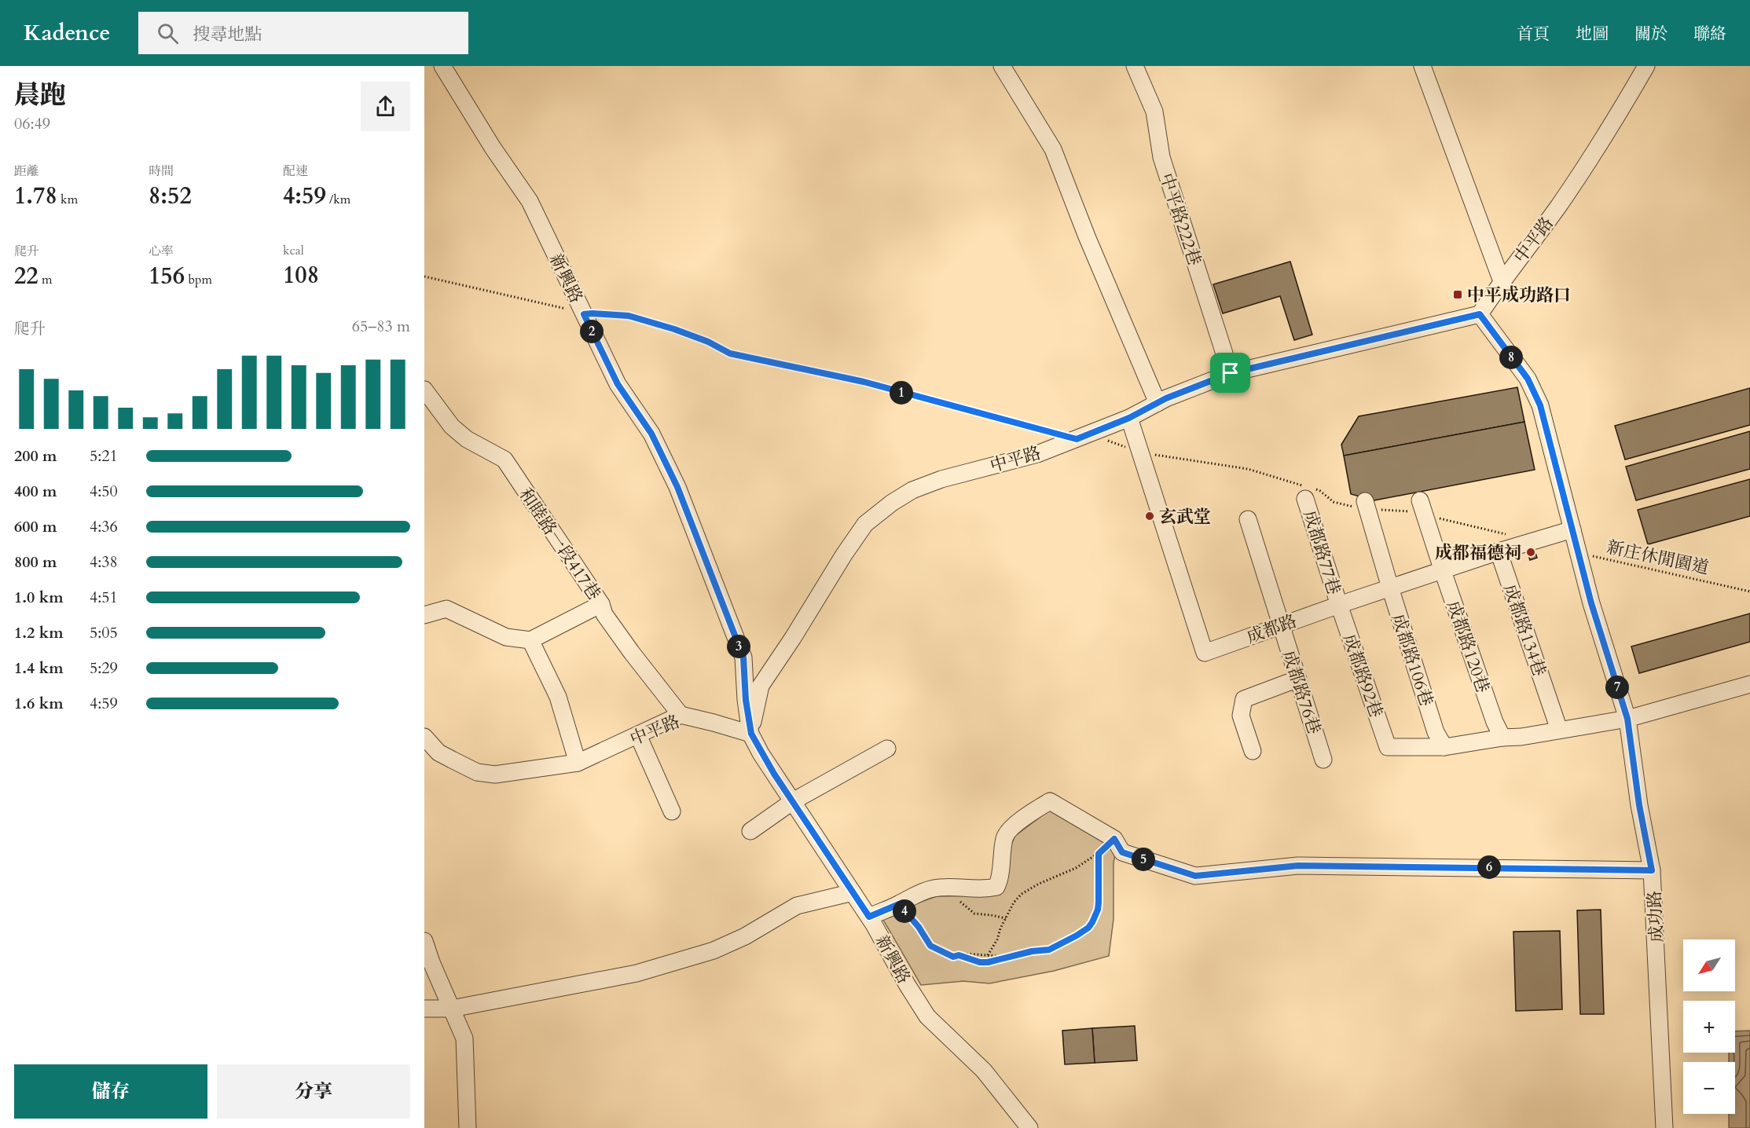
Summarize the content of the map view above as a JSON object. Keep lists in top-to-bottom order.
{
  "streets": {
    "street": [
      "中平路222巷",
      "中平路",
      "新興路",
      "和睦路一段417巷",
      "成都路77巷",
      "成都路",
      "成都路134巷",
      "成都路120巷",
      "成都路106巷",
      "成都路92巷",
      "成都路76巷",
      "成功路"
    ],
    "path": ["新庄休閒園道"]
  },
  "crossings": [
    ["中平路222巷", "中平路"],
    ["中平路", "新興路"],
    ["中平路", "和睦路一段417巷"],
    ["中平路", "成都路"],
    ["中平路", "成功路"],
    ["成都路77巷", "成都路"],
    ["成都路77巷", "成都路92巷"],
    ["新庄休閒園道", "成功路"],
    ["成都路", "成都路134巷"],
    ["成都路", "成都路120巷"],
    ["成都路", "成都路106巷"],
    ["成都路", "成都路92巷"],
    ["成都路", "成都路76巷"],
    ["成都路", "成功路"],
    ["成都路106巷", "成都路92巷"]
  ],
  "places": {
    "transit": ["中平成功路口"],
    "other": ["玄武堂", "成都福德祠"]
  },
  "north": "bottom left",
  "page": {
    "header": "Kadence",
    "search": "搜尋地點",
    "nav": [
      "首頁",
      "地圖",
      "關於",
      "聯絡"
    ],
    "heading": ["晨跑", "06:49"],
    "stats": [
      ["距離", "1.78 km"],
      ["時間", "8:52"],
      ["配速", "4:59 /km"],
      ["爬升", "22 m"],
      ["心率", "156 bpm"],
      ["kcal", "108"]
    ],
    "chart": ["爬升", "65–83 m"],
    "pins": [
      "2",
      "8",
      "1",
      "3",
      "7",
      "5",
      "6",
      "4"
    ],
    "list": [
      {
        "name": "200 m",
        "note": "5:21"
      },
      {
        "name": "400 m",
        "note": "4:50"
      },
      {
        "name": "600 m",
        "note": "4:36"
      },
      {
        "name": "800 m",
        "note": "4:38"
      },
      {
        "name": "1.0 km",
        "note": "4:51"
      },
      {
        "name": "1.2 km",
        "note": "5:05"
      },
      {
        "name": "1.4 km",
        "note": "5:29"
      },
      {
        "name": "1.6 km",
        "note": "4:59"
      }
    ],
    "map_buttons": ["+", "−"],
    "buttons": ["儲存", "分享"]
  }
}
